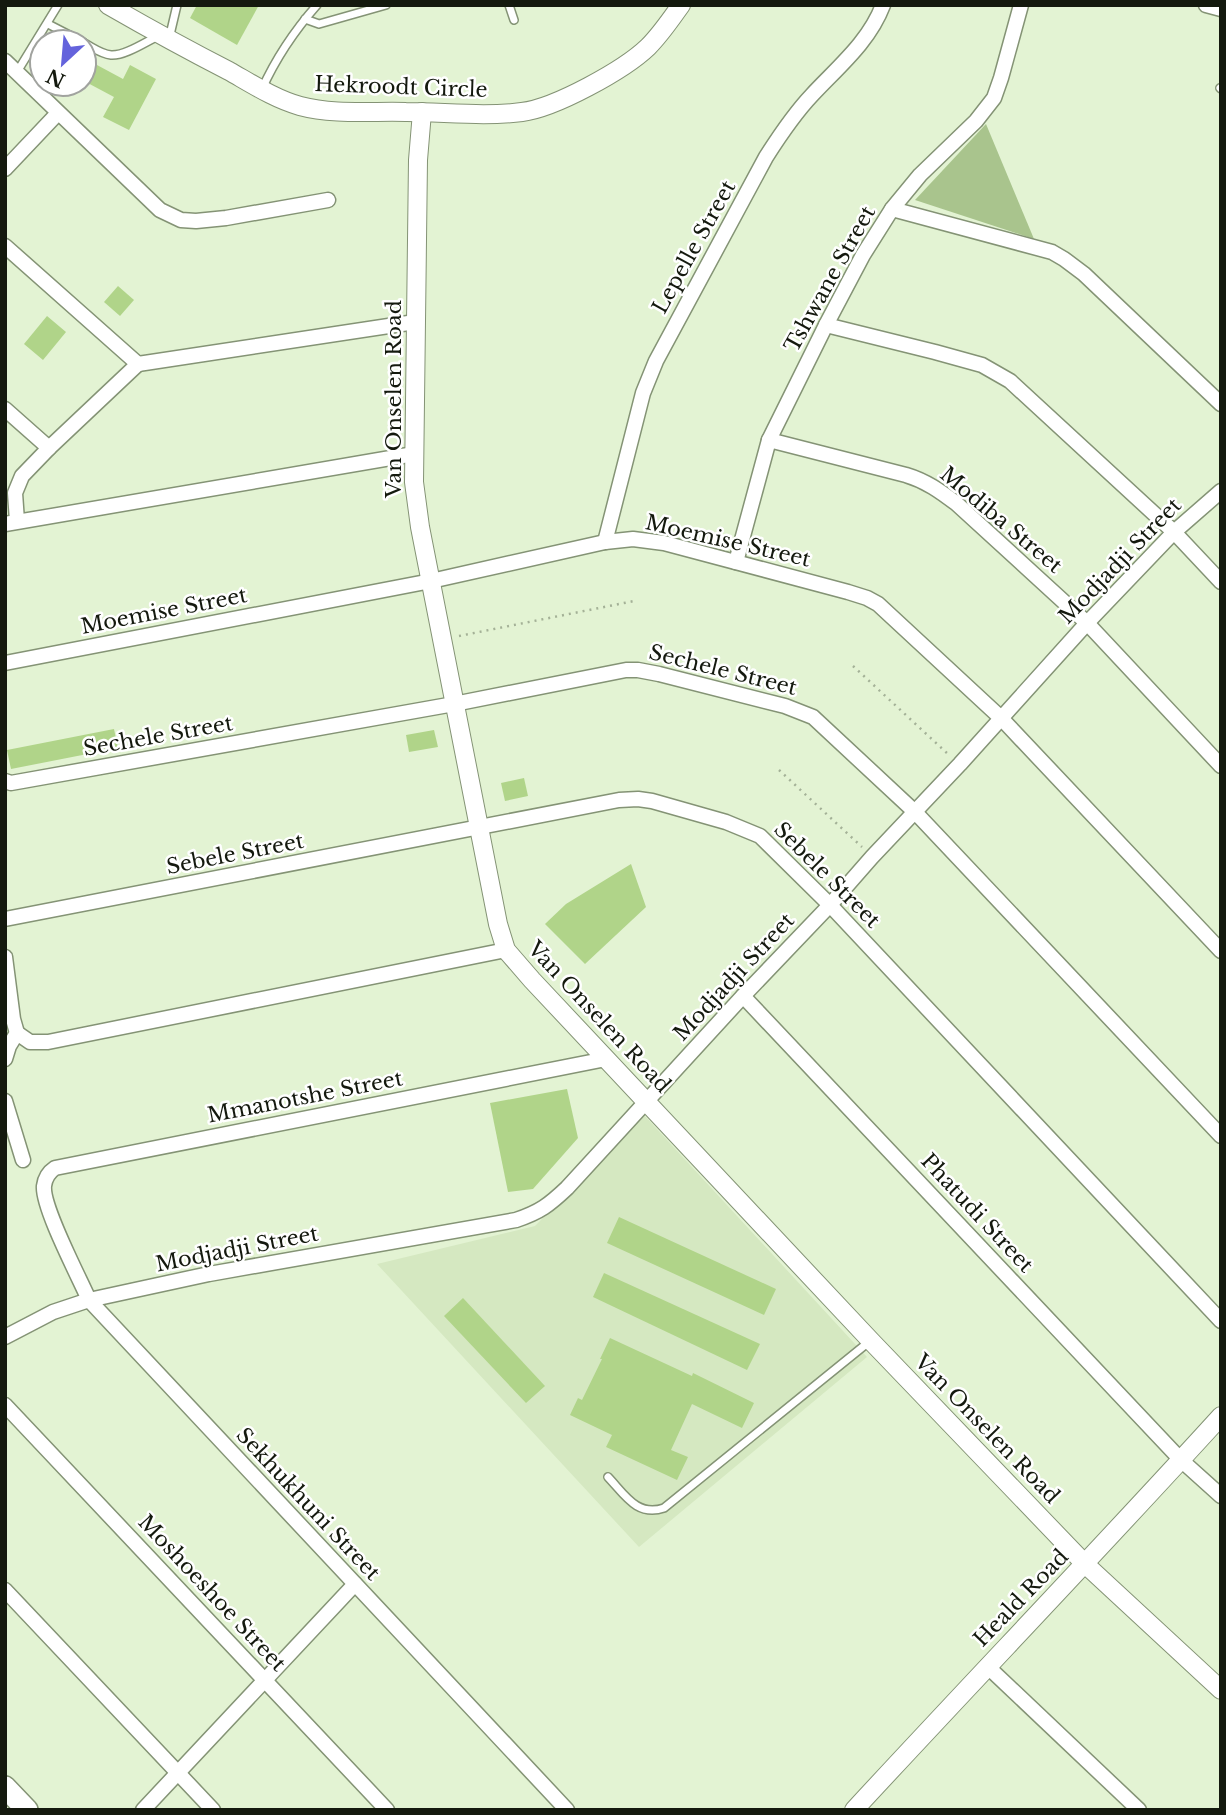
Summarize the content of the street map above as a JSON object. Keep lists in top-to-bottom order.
{
  "streets": {
    "street": [
      "Hekroodt Circle",
      "Lepelle Street",
      "Tshwane Street",
      "Van Onselen Road",
      "Modiba Street",
      "Moemise Street",
      "Modjadji Street",
      "Sechele Street",
      "Sebele Street",
      "Mmanotshe Street",
      "Phatudi Street",
      "Sekhukhuni Street",
      "Moshoeshoe Street",
      "Heald Road"
    ]
  },
  "crossings": [
    ["Hekroodt Circle", "Van Onselen Road"],
    ["Lepelle Street", "Moemise Street"],
    ["Tshwane Street", "Modiba Street"],
    ["Tshwane Street", "Moemise Street"],
    ["Van Onselen Road", "Moemise Street"],
    ["Van Onselen Road", "Modjadji Street"],
    ["Van Onselen Road", "Sechele Street"],
    ["Van Onselen Road", "Sebele Street"],
    ["Van Onselen Road", "Mmanotshe Street"],
    ["Van Onselen Road", "Heald Road"],
    ["Modiba Street", "Modjadji Street"],
    ["Moemise Street", "Modjadji Street"],
    ["Modjadji Street", "Sechele Street"],
    ["Modjadji Street", "Sebele Street"],
    ["Modjadji Street", "Phatudi Street"],
    ["Modjadji Street", "Sekhukhuni Street"],
    ["Mmanotshe Street", "Sekhukhuni Street"],
    ["Phatudi Street", "Heald Road"]
  ],
  "north": "bottom left"
}
